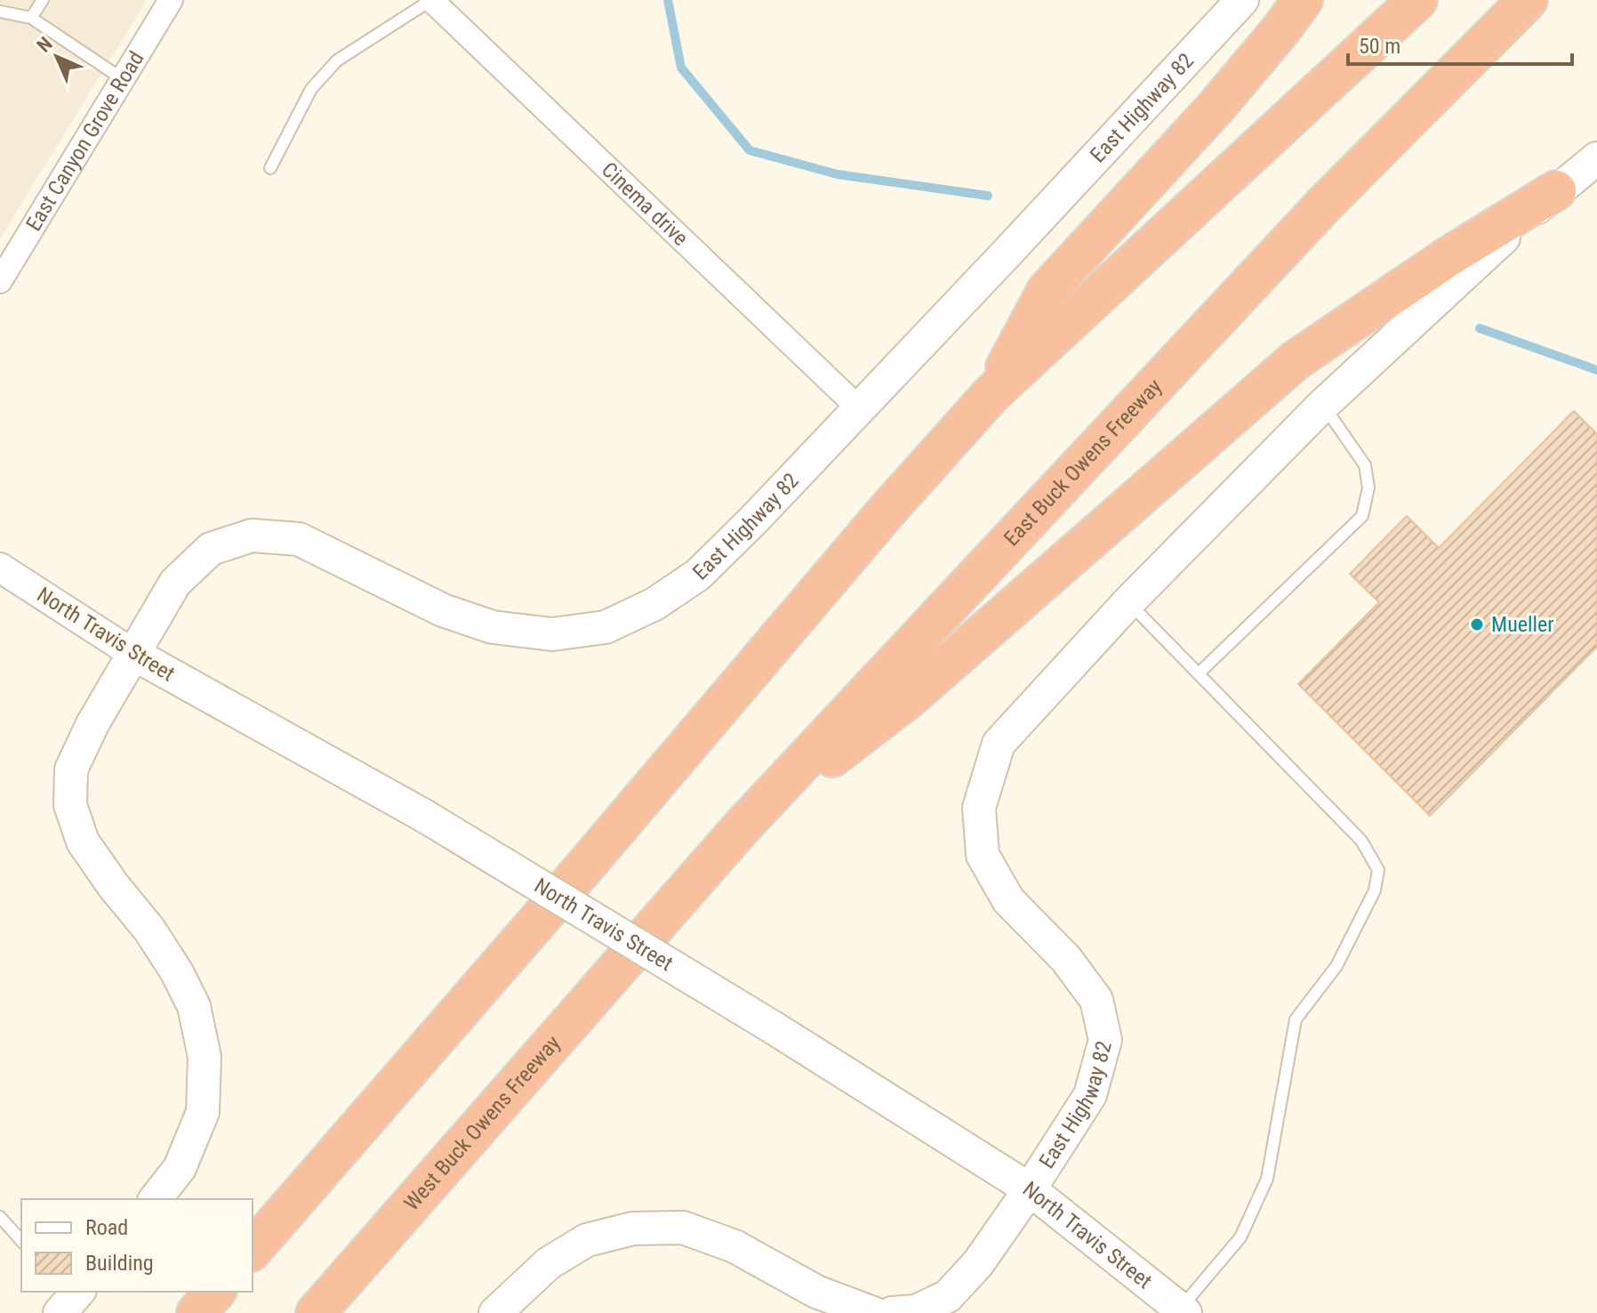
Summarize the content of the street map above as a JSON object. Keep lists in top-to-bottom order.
{
  "streets": {
    "highway": ["East Buck Owens Freeway", "West Buck Owens Freeway"],
    "main road": ["East Highway 82", "North Travis Street"],
    "street": ["East Canyon Grove Road", "Cinema drive"]
  },
  "crossings": [
    ["East Highway 82", "Cinema drive"],
    ["East Highway 82", "North Travis Street"],
    ["East Buck Owens Freeway", "West Buck Owens Freeway"]
  ],
  "places": ["Mueller"],
  "legend": ["Road", "Building"],
  "scale_bar": "50 m",
  "north": "top left"
}
